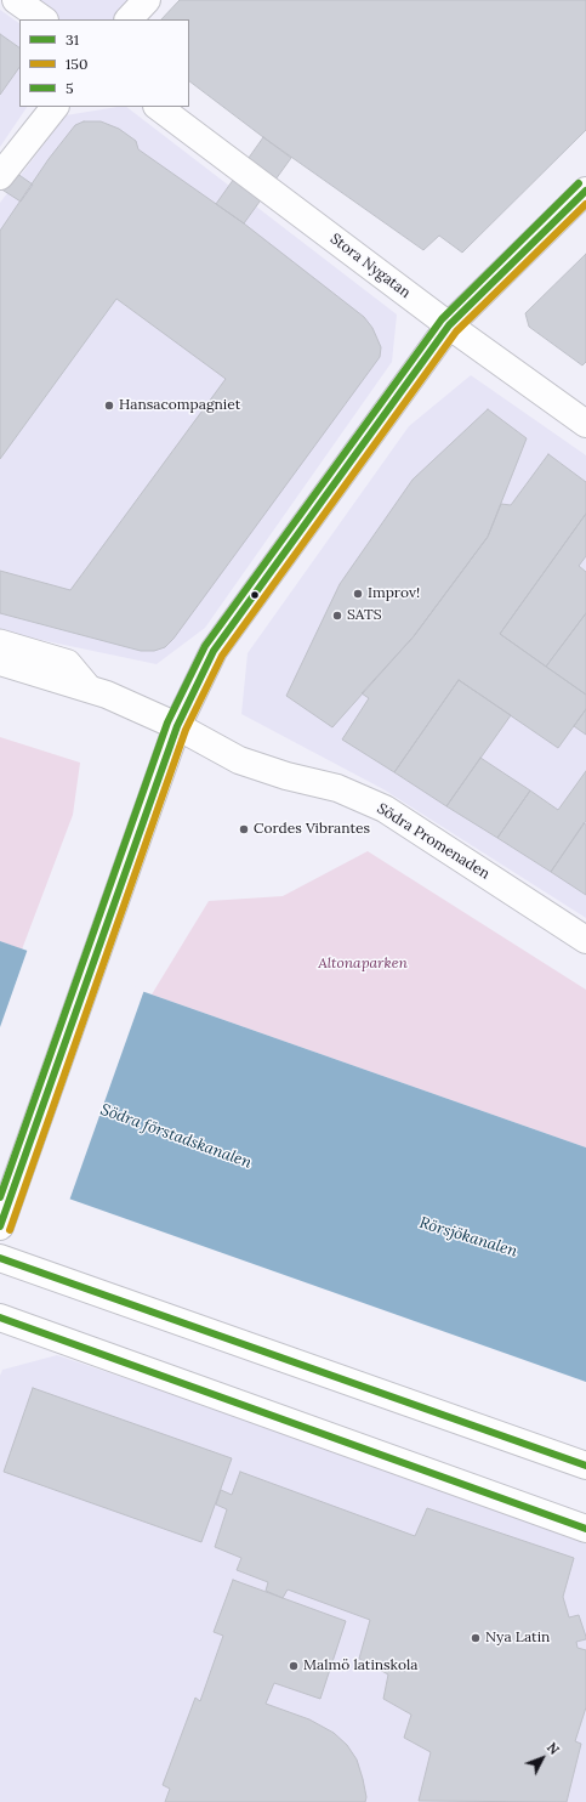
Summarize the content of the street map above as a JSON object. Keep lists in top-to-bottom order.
{
  "streets": {
    "street": ["Stora Nygatan", "Södra Promenaden"]
  },
  "water": ["Södra förstadskanalen", "Rörsjökanalen"],
  "parks": ["Altonaparken"],
  "places": [
    "Hansacompagniet",
    "Improv!",
    "SATS",
    "Cordes Vibrantes",
    "Nya Latin",
    "Malmö latinskola"
  ],
  "lines": ["transit line 5", "transit line 31", "transit line 150"],
  "legend": ["31", "150", "5"],
  "north": "top right"
}
